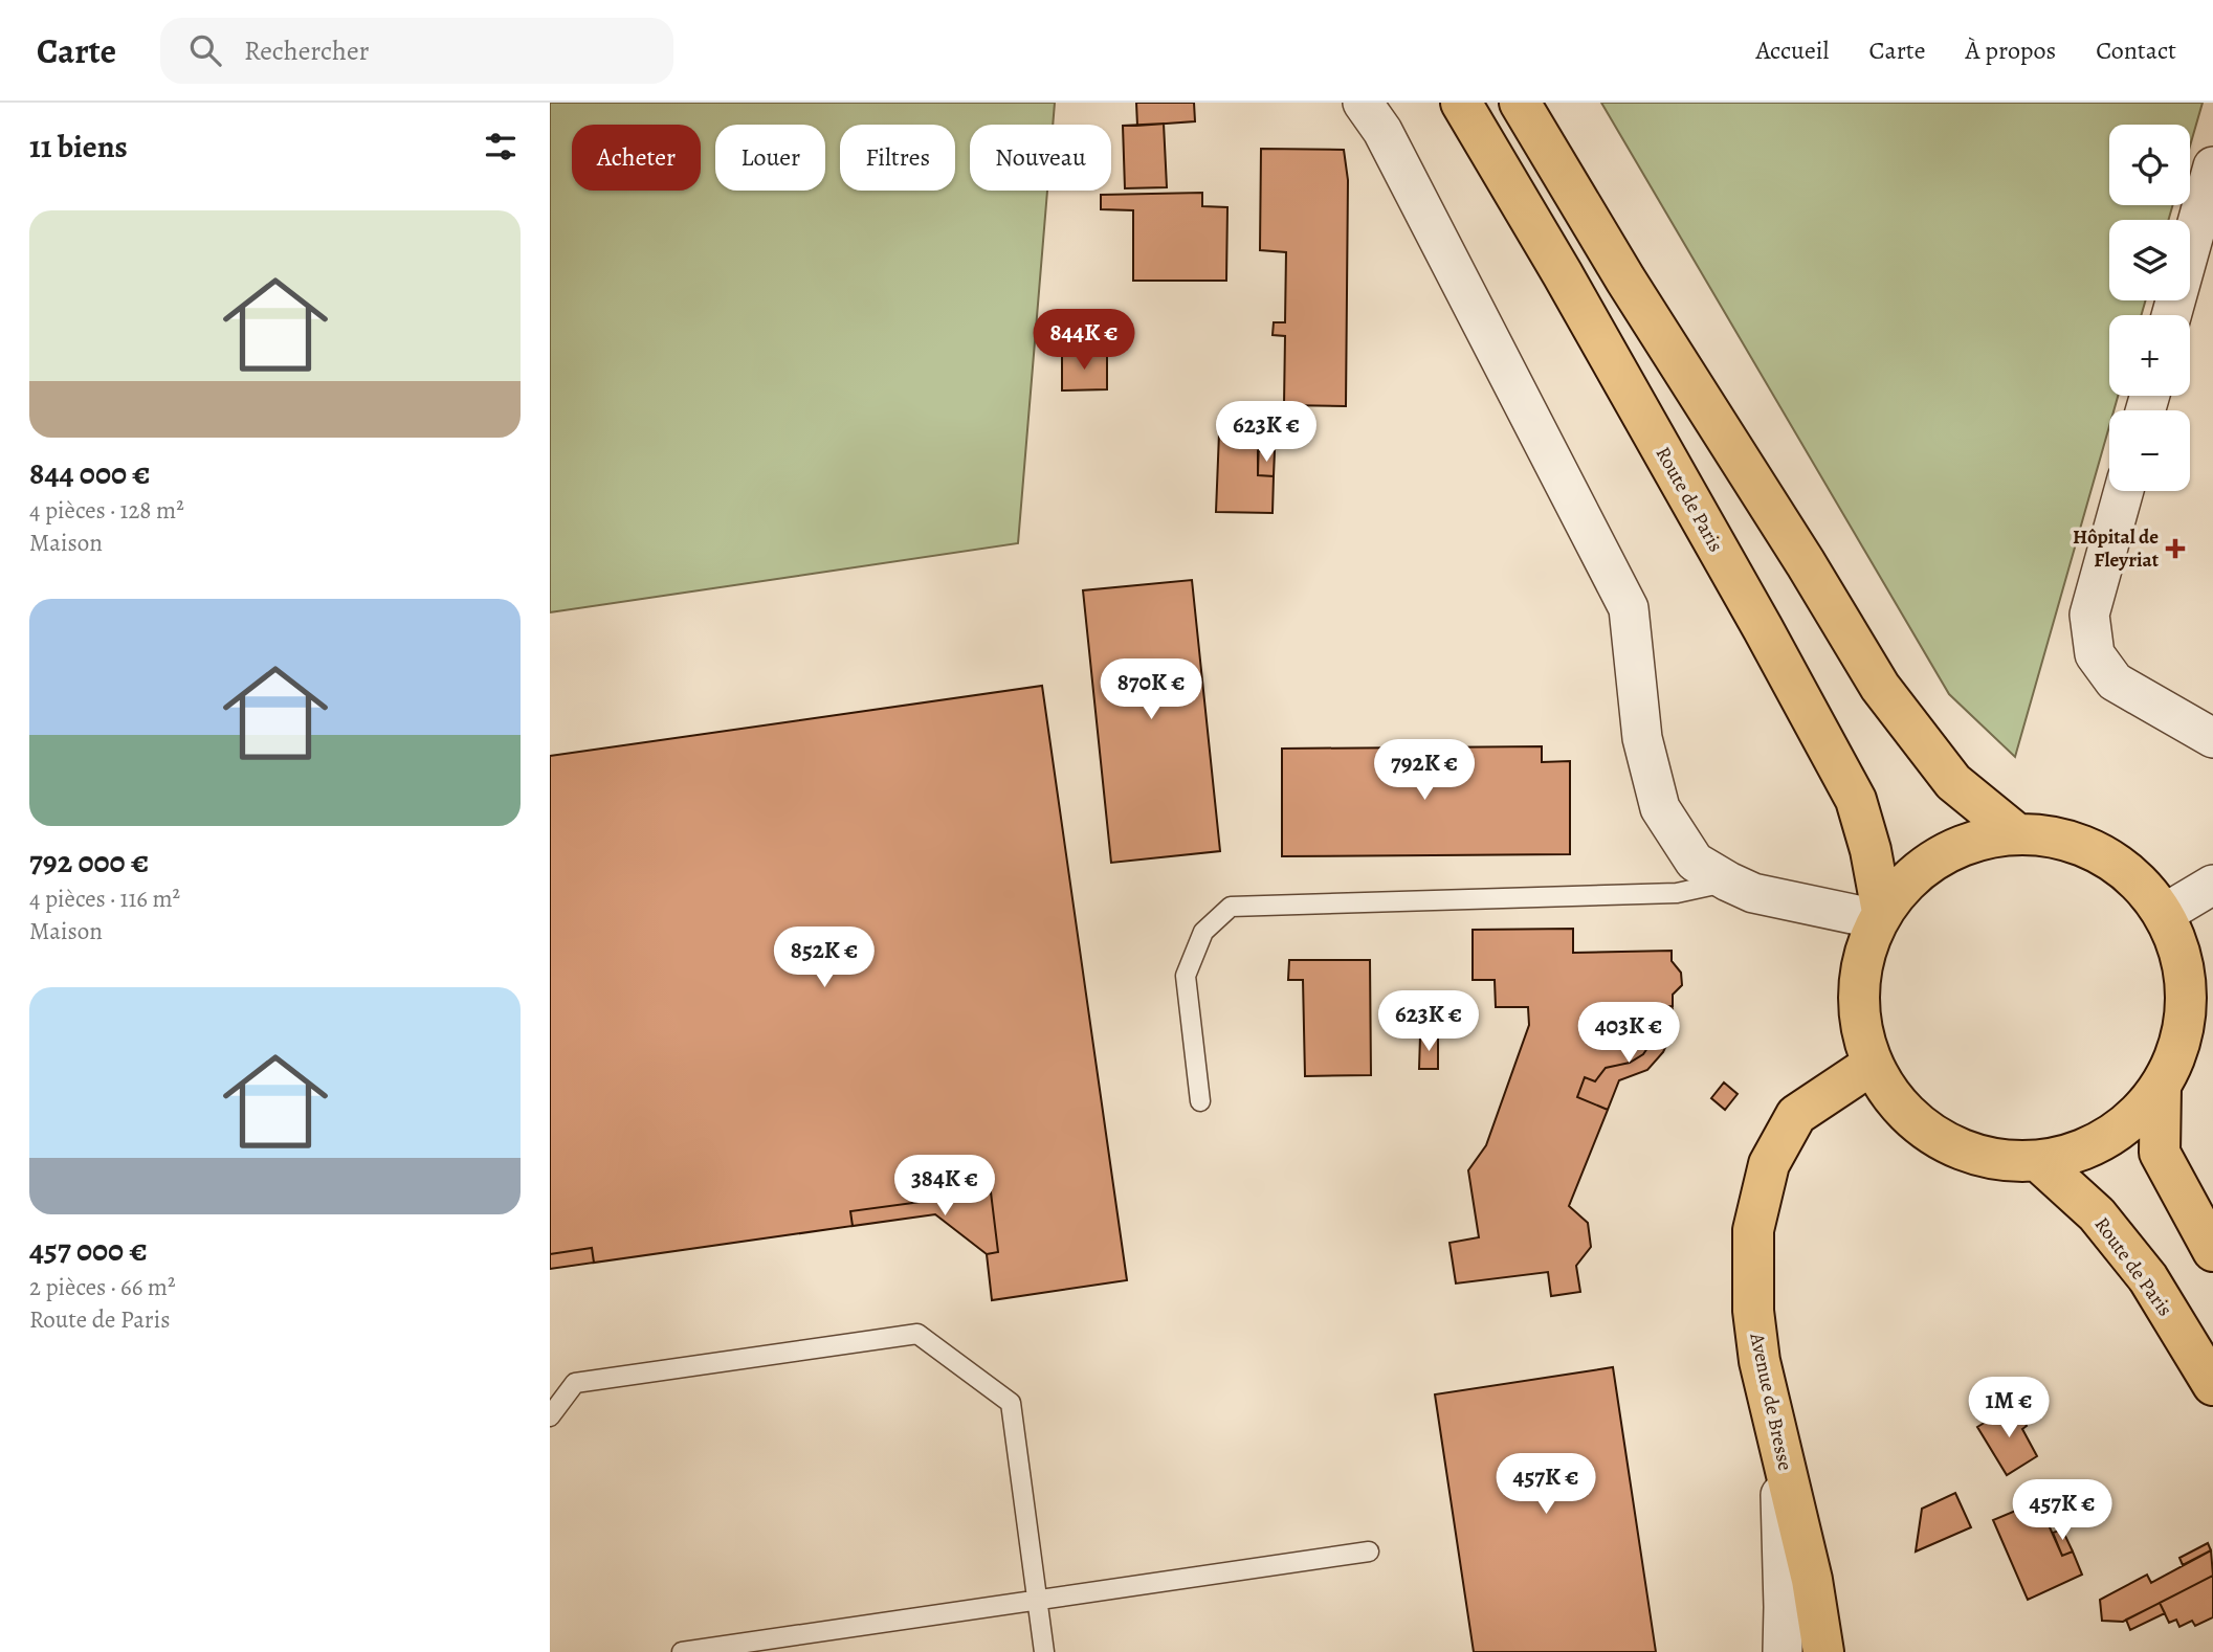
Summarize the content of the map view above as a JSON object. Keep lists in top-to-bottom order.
{
  "streets": {
    "main road": ["Route de Paris", "Avenue de Bresse"]
  },
  "places": {
    "health": ["Hôpital de Fleyriat"]
  },
  "page": {
    "header": "Carte",
    "search": "Rechercher",
    "nav": [
      "Accueil",
      "Carte",
      "À propos",
      "Contact"
    ],
    "heading": "11 biens",
    "map_buttons": ["+", "−"],
    "chip": [
      "Acheter",
      "Louer",
      "Filtres",
      "Nouveau"
    ],
    "list": [
      {
        "name": "844 000 €",
        "note": "4 pièces · 128 m² · Maison"
      },
      {
        "name": "792 000 €",
        "note": "4 pièces · 116 m² · Maison"
      },
      {
        "name": "457 000 €",
        "note": "2 pièces · 66 m² · Route de Paris"
      }
    ],
    "price": [
      "844K €",
      "623K €",
      "870K €",
      "792K €",
      "852K €",
      "623K €",
      "403K €",
      "384K €",
      "1M €",
      "457K €",
      "457K €"
    ]
  }
}
